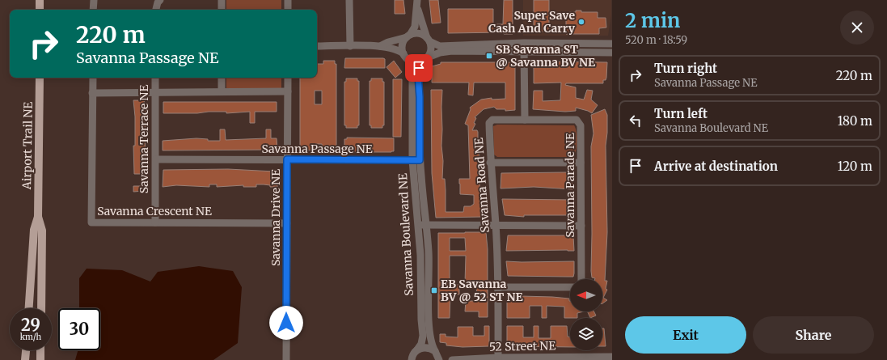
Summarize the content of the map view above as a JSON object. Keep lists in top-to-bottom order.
{
  "streets": {
    "main road": ["Airport Trail NE"],
    "street": [
      "Savanna Terrace NE",
      "Savanna Passage NE",
      "Savanna Road NE",
      "Savanna Parade NE",
      "Savanna Crescent NE",
      "Savanna Drive NE",
      "Savanna Boulevard NE",
      "52 Street NE"
    ]
  },
  "crossings": [
    ["Savanna Terrace NE", "Savanna Passage NE"],
    ["Savanna Terrace NE", "Savanna Crescent NE"],
    ["Savanna Passage NE", "Savanna Drive NE"],
    ["Savanna Passage NE", "Savanna Boulevard NE"],
    ["Savanna Road NE", "Savanna Parade NE"],
    ["Savanna Road NE", "52 Street NE"],
    ["Savanna Crescent NE", "Savanna Drive NE"]
  ],
  "places": {
    "other": ["Super Save Cash And Carry"],
    "transit": ["SB Savanna ST @ Savanna BV NE", "EB Savanna BV @ 52 ST NE"]
  },
  "north": "left",
  "page": {
    "heading": ["2 min", "520 m · 18:59"],
    "turn": ["220 m", "Savanna Passage NE"],
    "list": [
      {
        "name": "Turn right",
        "note": "Savanna Passage NE",
        "value": "220 m"
      },
      {
        "name": "Turn left",
        "note": "Savanna Boulevard NE",
        "value": "180 m"
      },
      {
        "name": "Arrive at destination",
        "value": "120 m"
      }
    ],
    "speed": "29 km/h",
    "limit": "30",
    "buttons": ["Exit", "Share"]
  }
}
